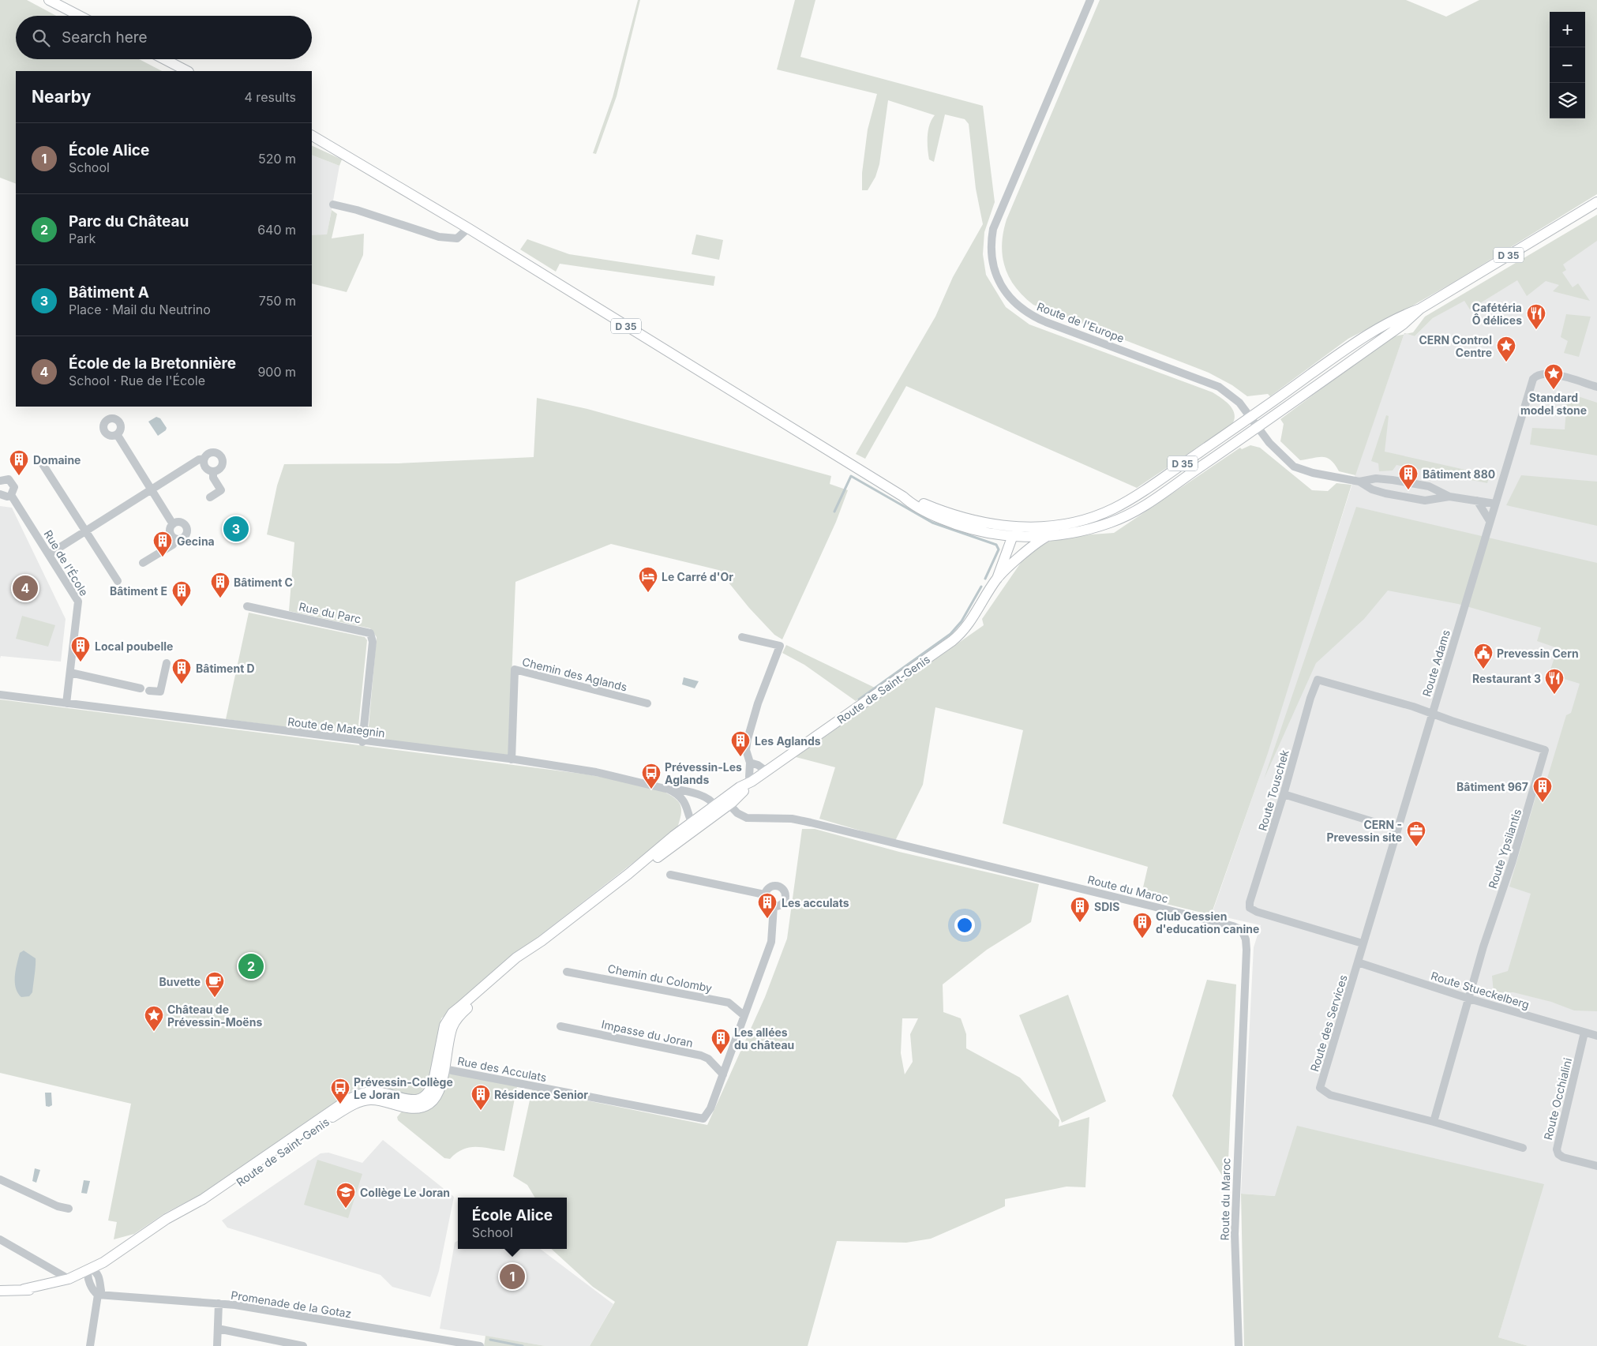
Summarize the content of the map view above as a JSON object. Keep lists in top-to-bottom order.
{
  "streets": {
    "main road": ["D 35", "Route de Saint-Genis"],
    "street": [
      "Route de l'Europe",
      "Rue de l'École",
      "Rue du Parc",
      "Route Adams",
      "Chemin des Aglands",
      "Route de Mategnin",
      "Route Touschek",
      "Route Ypsilantis",
      "Route du Maroc",
      "Chemin du Colomby",
      "Route Stueckelberg",
      "Route des Services",
      "Impasse du Joran",
      "Rue des Acculats",
      "Route Occhialini",
      "Promenade de la Gotaz"
    ]
  },
  "crossings": [
    ["D 35", "Route de l'Europe"],
    ["D 35", "Route de Saint-Genis"],
    ["Rue de l'École", "Route de Mategnin"],
    ["Rue du Parc", "Route de Mategnin"],
    ["Route Adams", "Route Touschek"],
    ["Route Adams", "Route Ypsilantis"],
    ["Route Adams", "Route Stueckelberg"],
    ["Route Adams", "Route des Services"],
    ["Chemin des Aglands", "Route de Mategnin"],
    ["Route de Saint-Genis", "Route de Mategnin"],
    ["Route de Saint-Genis", "Route du Maroc"],
    ["Route de Saint-Genis", "Rue des Acculats"],
    ["Route Touschek", "Route Ypsilantis"],
    ["Route Ypsilantis", "Route Stueckelberg"],
    ["Route Stueckelberg", "Route des Services"],
    ["Route Stueckelberg", "Route Occhialini"],
    ["Impasse du Joran", "Rue des Acculats"]
  ],
  "places": {
    "restaurant": ["Cafétéria Ô délices", "Restaurant 3"],
    "place": ["CERN Control Centre", "Standard model stone", "Château de Prévessin-Moëns"],
    "building": [
      "Domaine",
      "Bâtiment 880",
      "Gecina",
      "Bâtiment C",
      "Bâtiment E",
      "Local poubelle",
      "Bâtiment D",
      "Les Aglands",
      "Bâtiment 967",
      "Les acculats",
      "SDIS",
      "Club Gessien d'education canine",
      "Les allées du château",
      "Résidence Senior"
    ],
    "hotel": ["Le Carré d'Or"],
    "public building": ["Prevessin Cern"],
    "bus stop": ["Prévessin-Les Aglands", "Prévessin-Collège Le Joran"],
    "office": ["CERN - Prevessin site"],
    "cafe": ["Buvette"],
    "school or university": ["Collège Le Joran"]
  },
  "page": {
    "map_buttons": ["+", "−"],
    "search": "Search here",
    "heading": ["Nearby", "4 results"],
    "list": [
      {
        "mark": "1",
        "name": "École Alice",
        "note": "School",
        "value": "520 m"
      },
      {
        "mark": "2",
        "name": "Parc du Château",
        "note": "Park",
        "value": "640 m"
      },
      {
        "mark": "3",
        "name": "Bâtiment A",
        "note": "Place · Mail du Neutrino",
        "value": "750 m"
      },
      {
        "mark": "4",
        "name": "École de la Bretonnière",
        "note": "School · Rue de l'École",
        "value": "900 m"
      }
    ],
    "pins": [
      "3",
      "4",
      "2",
      "1"
    ],
    "popup": ["École Alice", "School"]
  }
}
